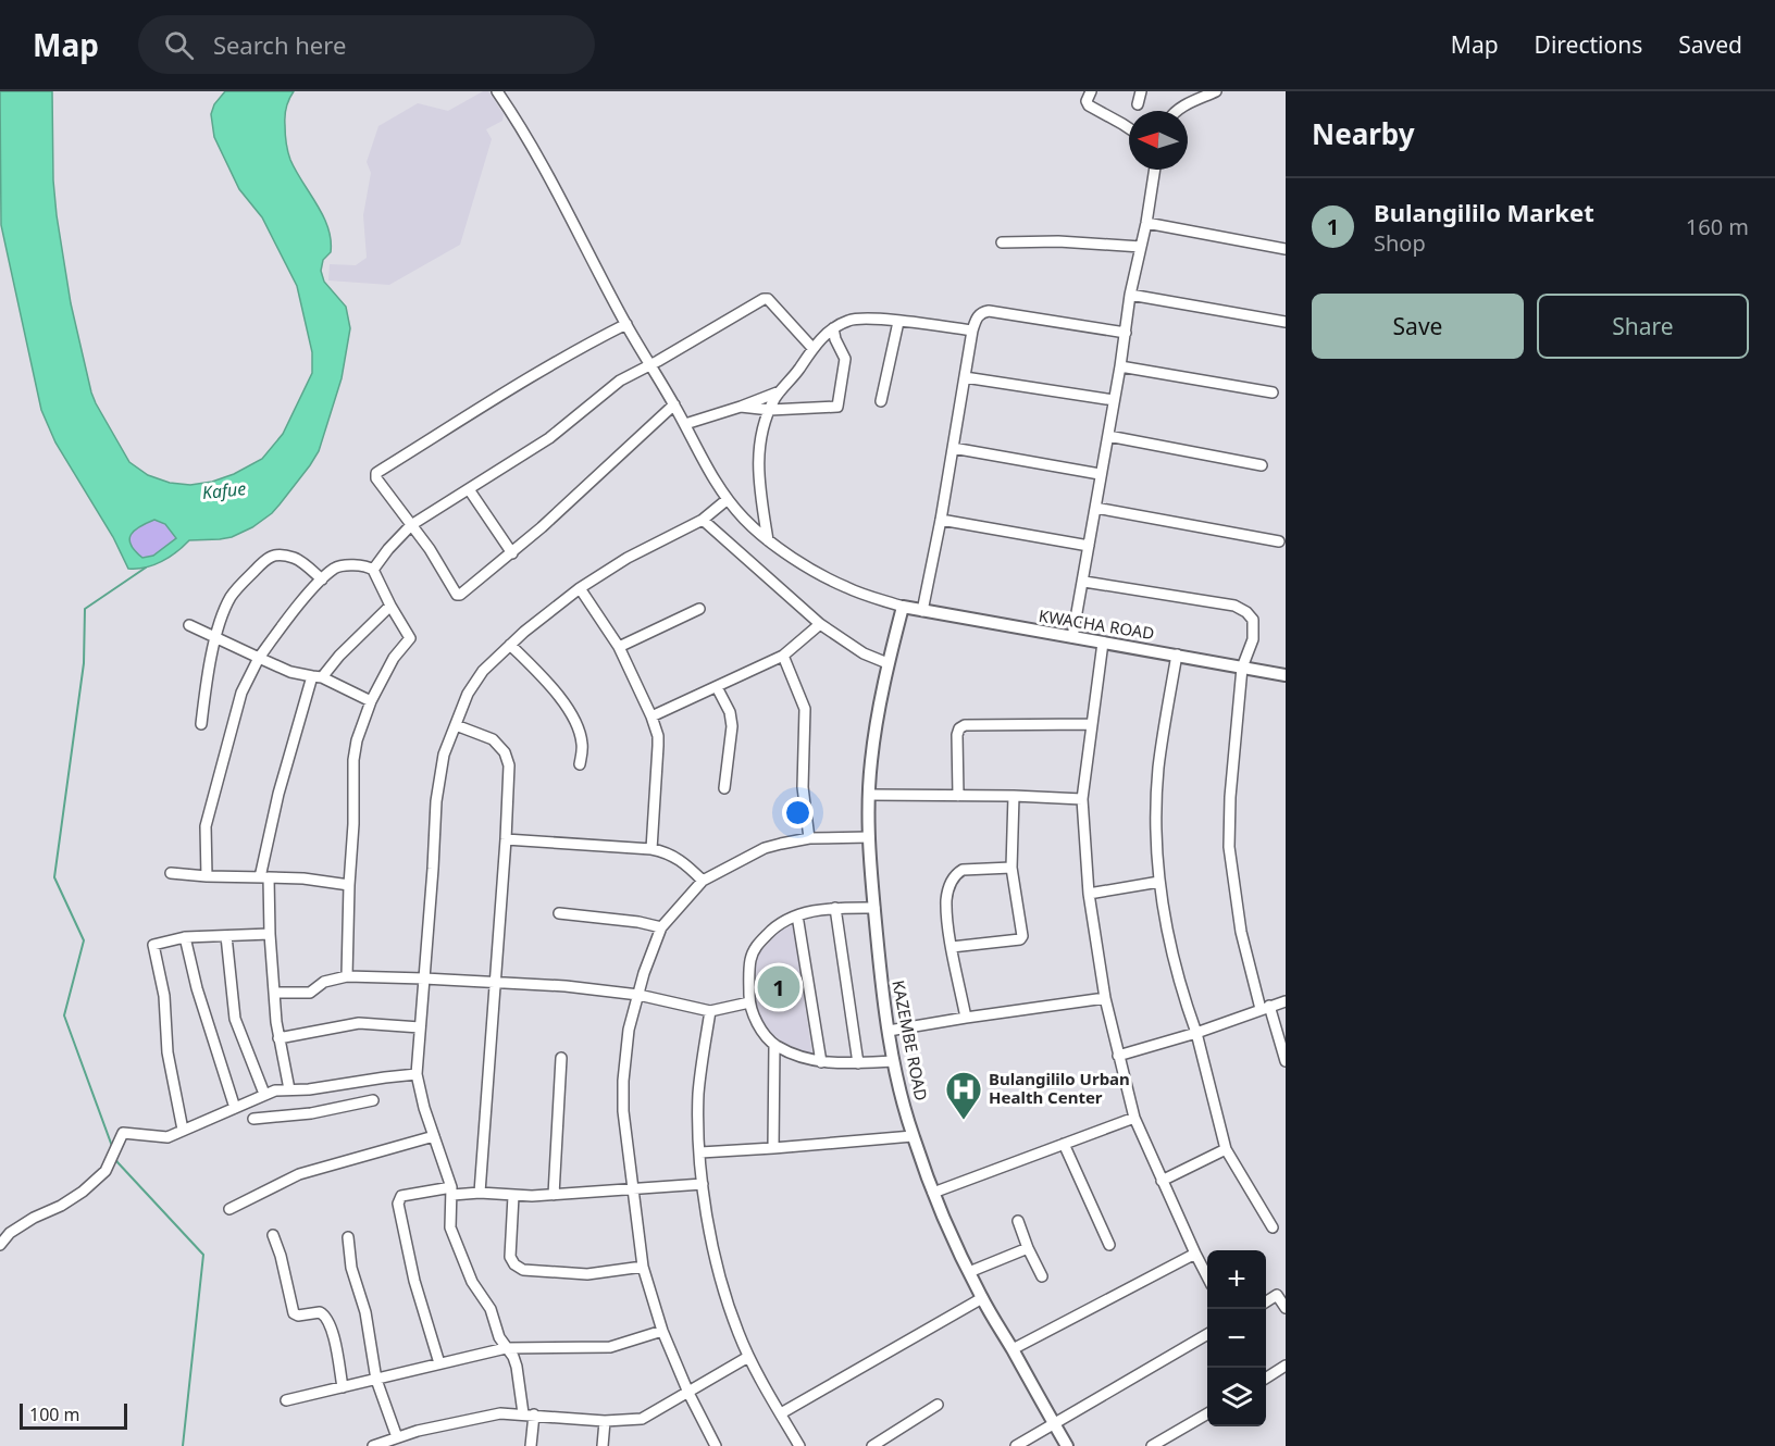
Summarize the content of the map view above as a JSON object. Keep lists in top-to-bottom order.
{
  "streets": {
    "main road": ["KWACHA ROAD", "KAZEMBE ROAD"]
  },
  "crossings": [
    ["KWACHA ROAD", "KAZEMBE ROAD"]
  ],
  "water": ["Kafue"],
  "places": {
    "hospital": ["Bulangililo Urban Health Center"]
  },
  "scale_bar": "100 m",
  "north": "left",
  "page": {
    "header": "Map",
    "search": "Search here",
    "nav": ["Map", "Directions", "Saved"],
    "heading": "Nearby",
    "list": [
      {
        "mark": "1",
        "name": "Bulangililo Market",
        "note": "Shop",
        "value": "160 m"
      }
    ],
    "buttons": ["Save", "Share"],
    "pins": "1",
    "map_buttons": ["+", "−"],
    "scale": "100 m"
  }
}
